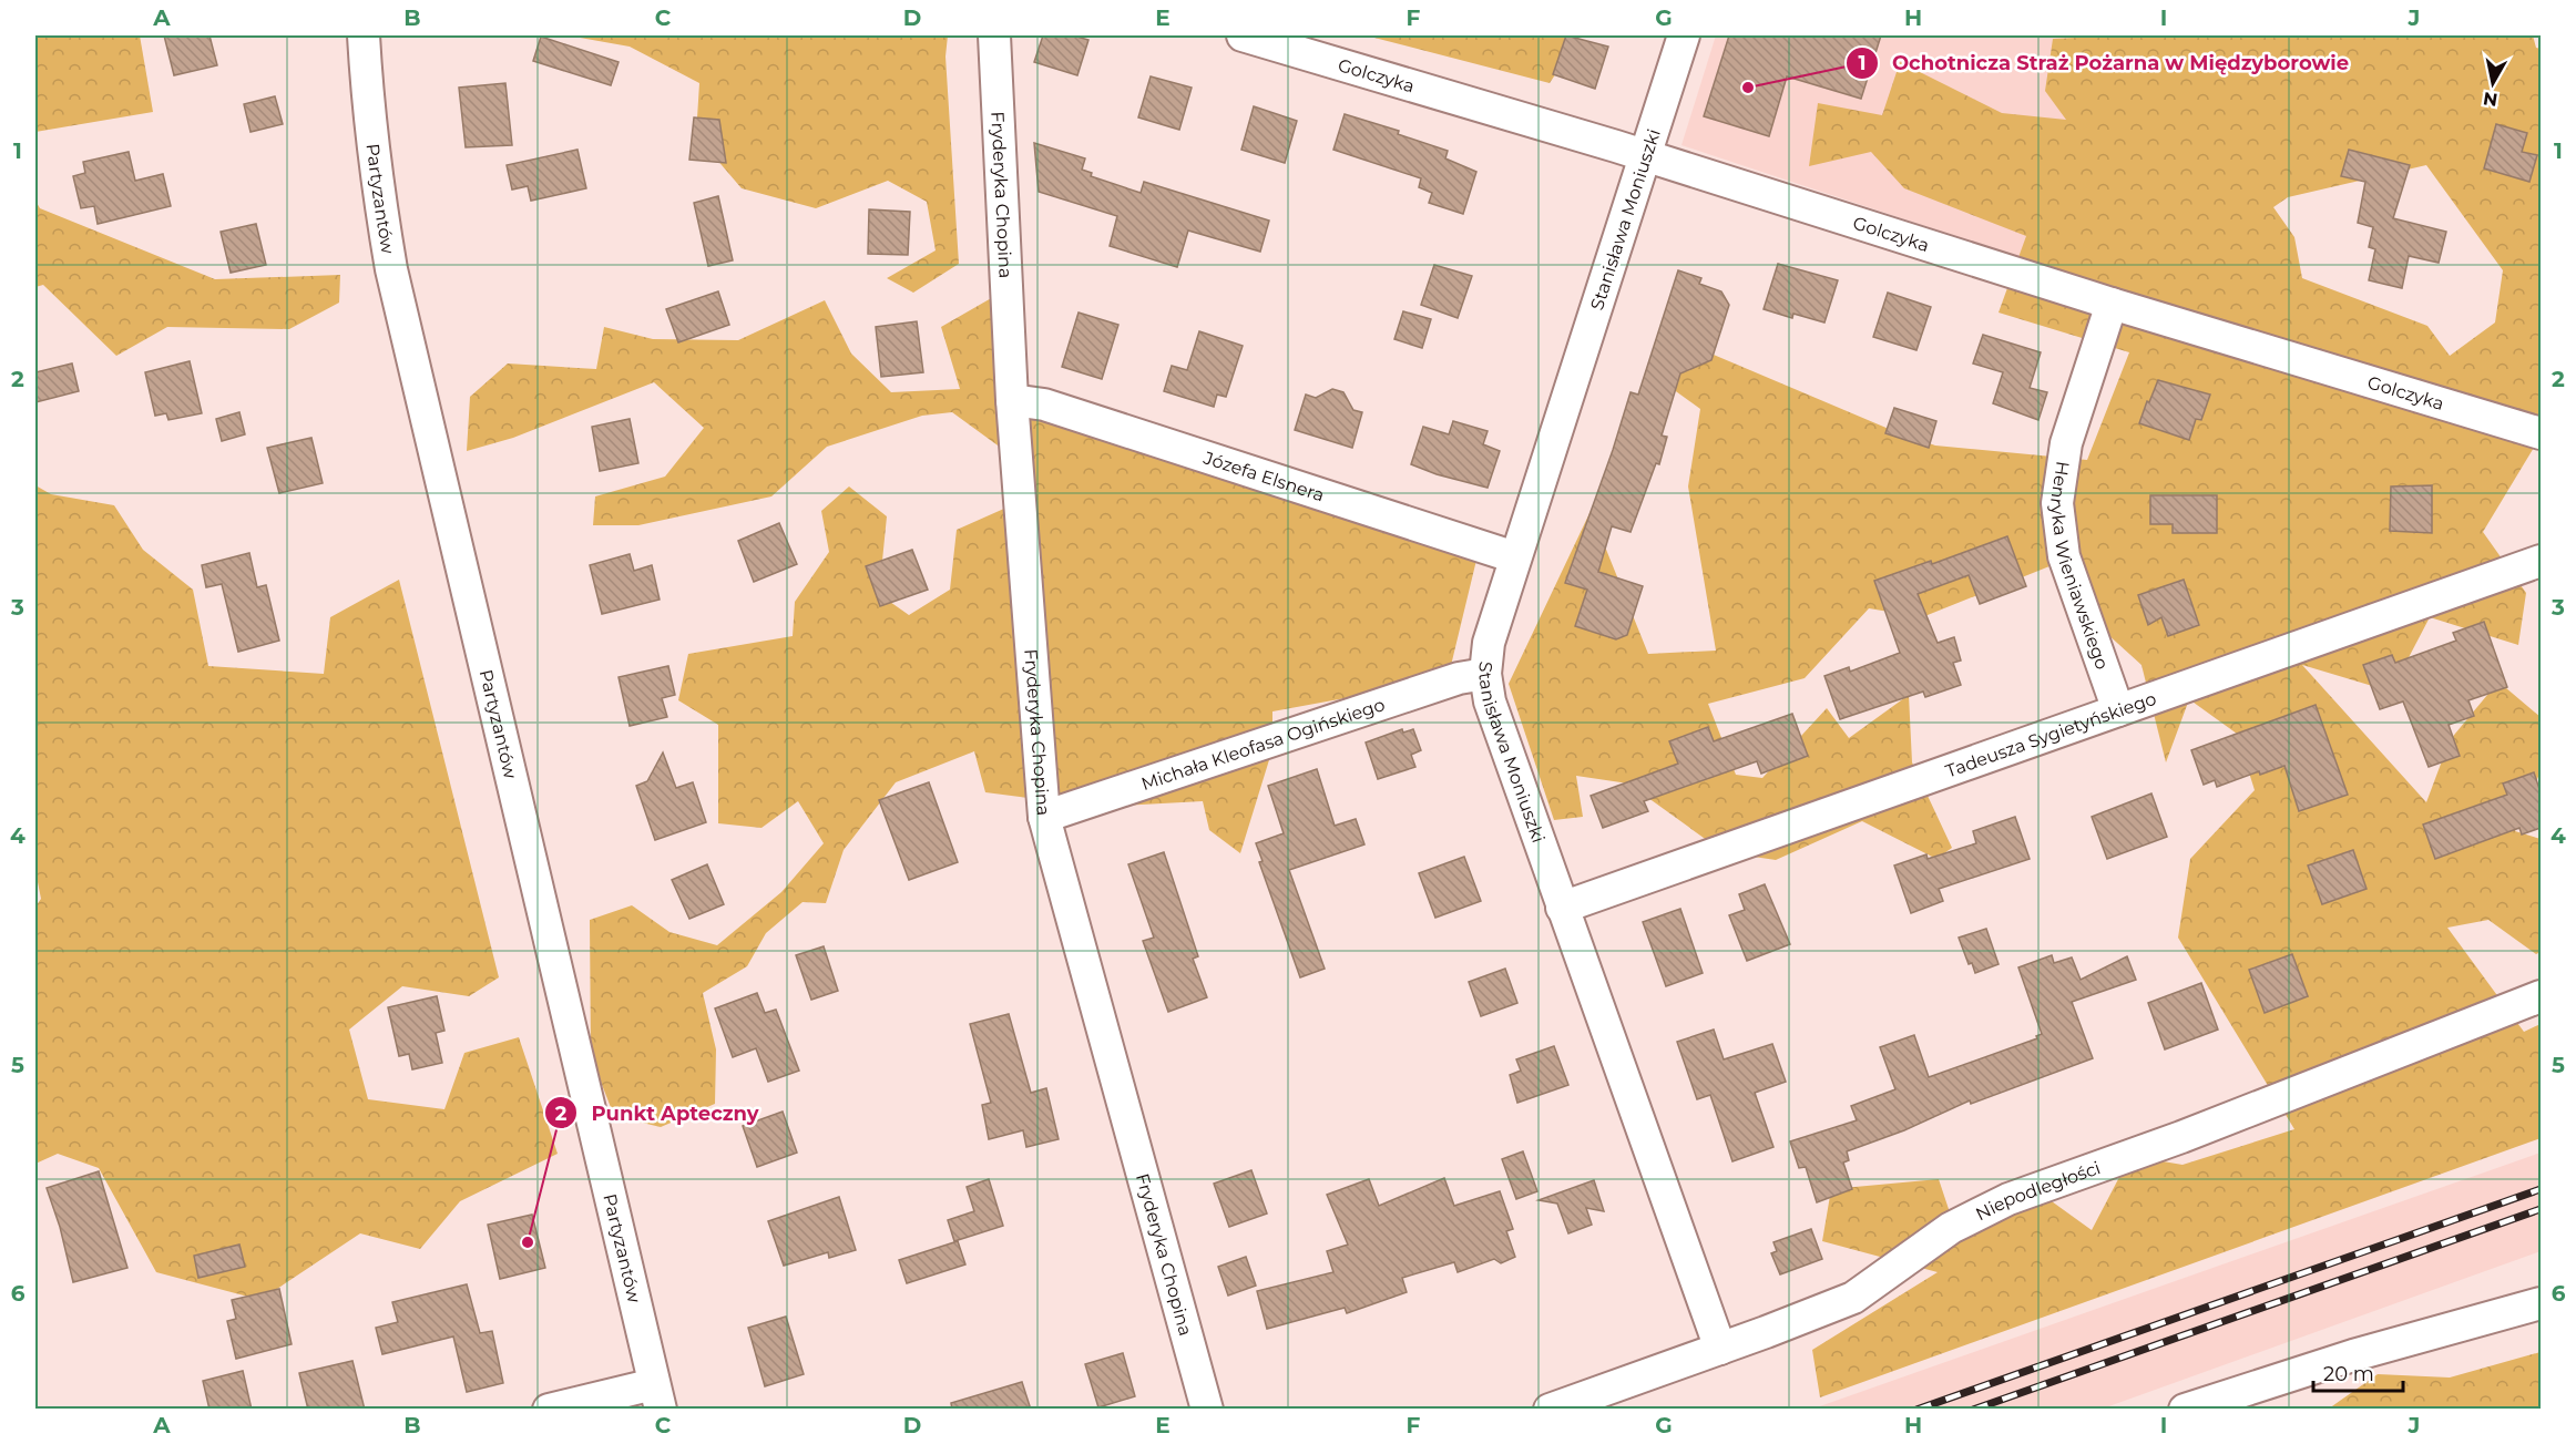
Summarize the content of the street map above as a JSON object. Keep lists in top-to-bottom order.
{
  "streets": {
    "street": [
      "Golczyka",
      "Fryderyka Chopina",
      "Partyzantów",
      "Stanisława Moniuszki",
      "Józefa Elsnera",
      "Henryka Wieniawskiego",
      "Tadeusza Sygietyńskiego",
      "Michała Kleofasa Ogińskiego",
      "Niepodległości"
    ]
  },
  "crossings": [
    ["Golczyka", "Stanisława Moniuszki"],
    ["Golczyka", "Henryka Wieniawskiego"],
    ["Fryderyka Chopina", "Józefa Elsnera"],
    ["Fryderyka Chopina", "Michała Kleofasa Ogińskiego"],
    ["Stanisława Moniuszki", "Józefa Elsnera"],
    ["Stanisława Moniuszki", "Tadeusza Sygietyńskiego"],
    ["Stanisława Moniuszki", "Michała Kleofasa Ogińskiego"],
    ["Stanisława Moniuszki", "Niepodległości"],
    ["Henryka Wieniawskiego", "Tadeusza Sygietyńskiego"]
  ],
  "places": ["Ochotnicza Straż Pożarna w Międzyborowie", "Punkt Apteczny"],
  "scale_bar": "20 m",
  "north": "bottom",
  "grid": {
    "columns": [
      "A",
      "B",
      "C",
      "D",
      "E",
      "F",
      "G",
      "H",
      "I",
      "J"
    ],
    "rows": [
      "1",
      "2",
      "3",
      "4",
      "5",
      "6"
    ]
  }
}
